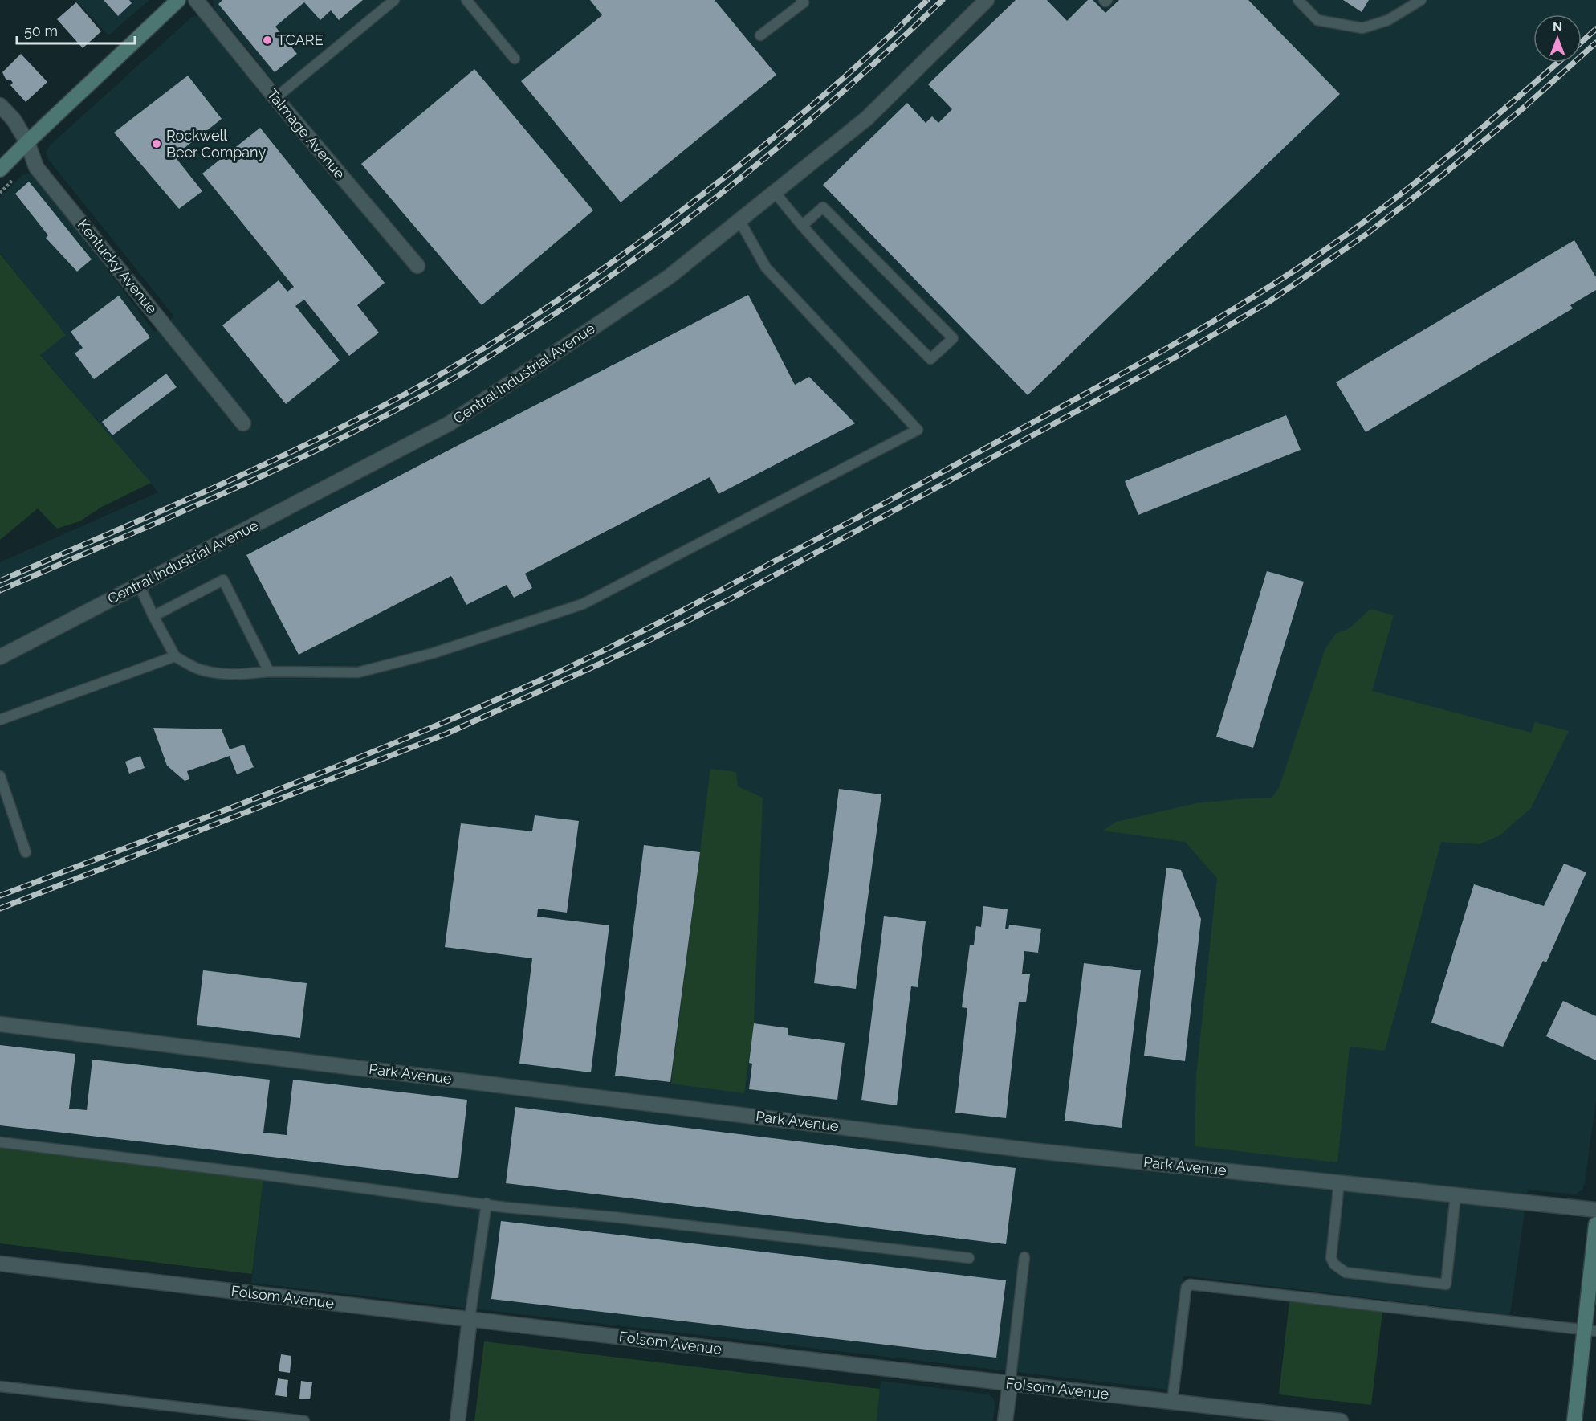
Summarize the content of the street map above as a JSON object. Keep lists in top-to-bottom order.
{
  "streets": {
    "street": [
      "Talmage Avenue",
      "Kentucky Avenue",
      "Central Industrial Avenue",
      "Park Avenue",
      "Folsom Avenue"
    ]
  },
  "places": ["TCARE", "Rockwell Beer Company"],
  "scale_bar": "50 m",
  "north": "top"
}
